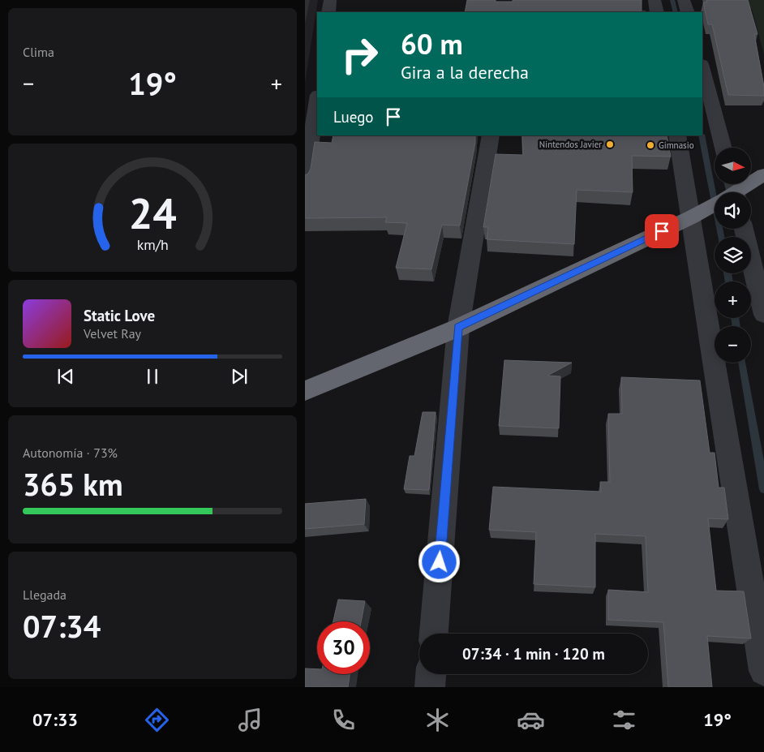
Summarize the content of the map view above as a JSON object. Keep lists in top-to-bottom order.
{
  "places": ["Nintendos Javier", "Gimnasio"],
  "north": "right",
  "page": {
    "tile": [
      "Clima",
      ["Autonomía · 73%", "365 km"],
      ["Llegada", "07:34"]
    ],
    "turn": ["60 m", "Gira a la derecha"],
    "heat": ["−", "19°", "+"],
    "then": "Luego",
    "map_buttons": ["+", "−"],
    "song": ["Static Love", "Velvet Ray"],
    "limit": "30",
    "trip": "07:34 · 1 min · 120 m",
    "tabs": ["07:33", "19°"],
    "gauge": ["24", "km/h"]
  }
}
